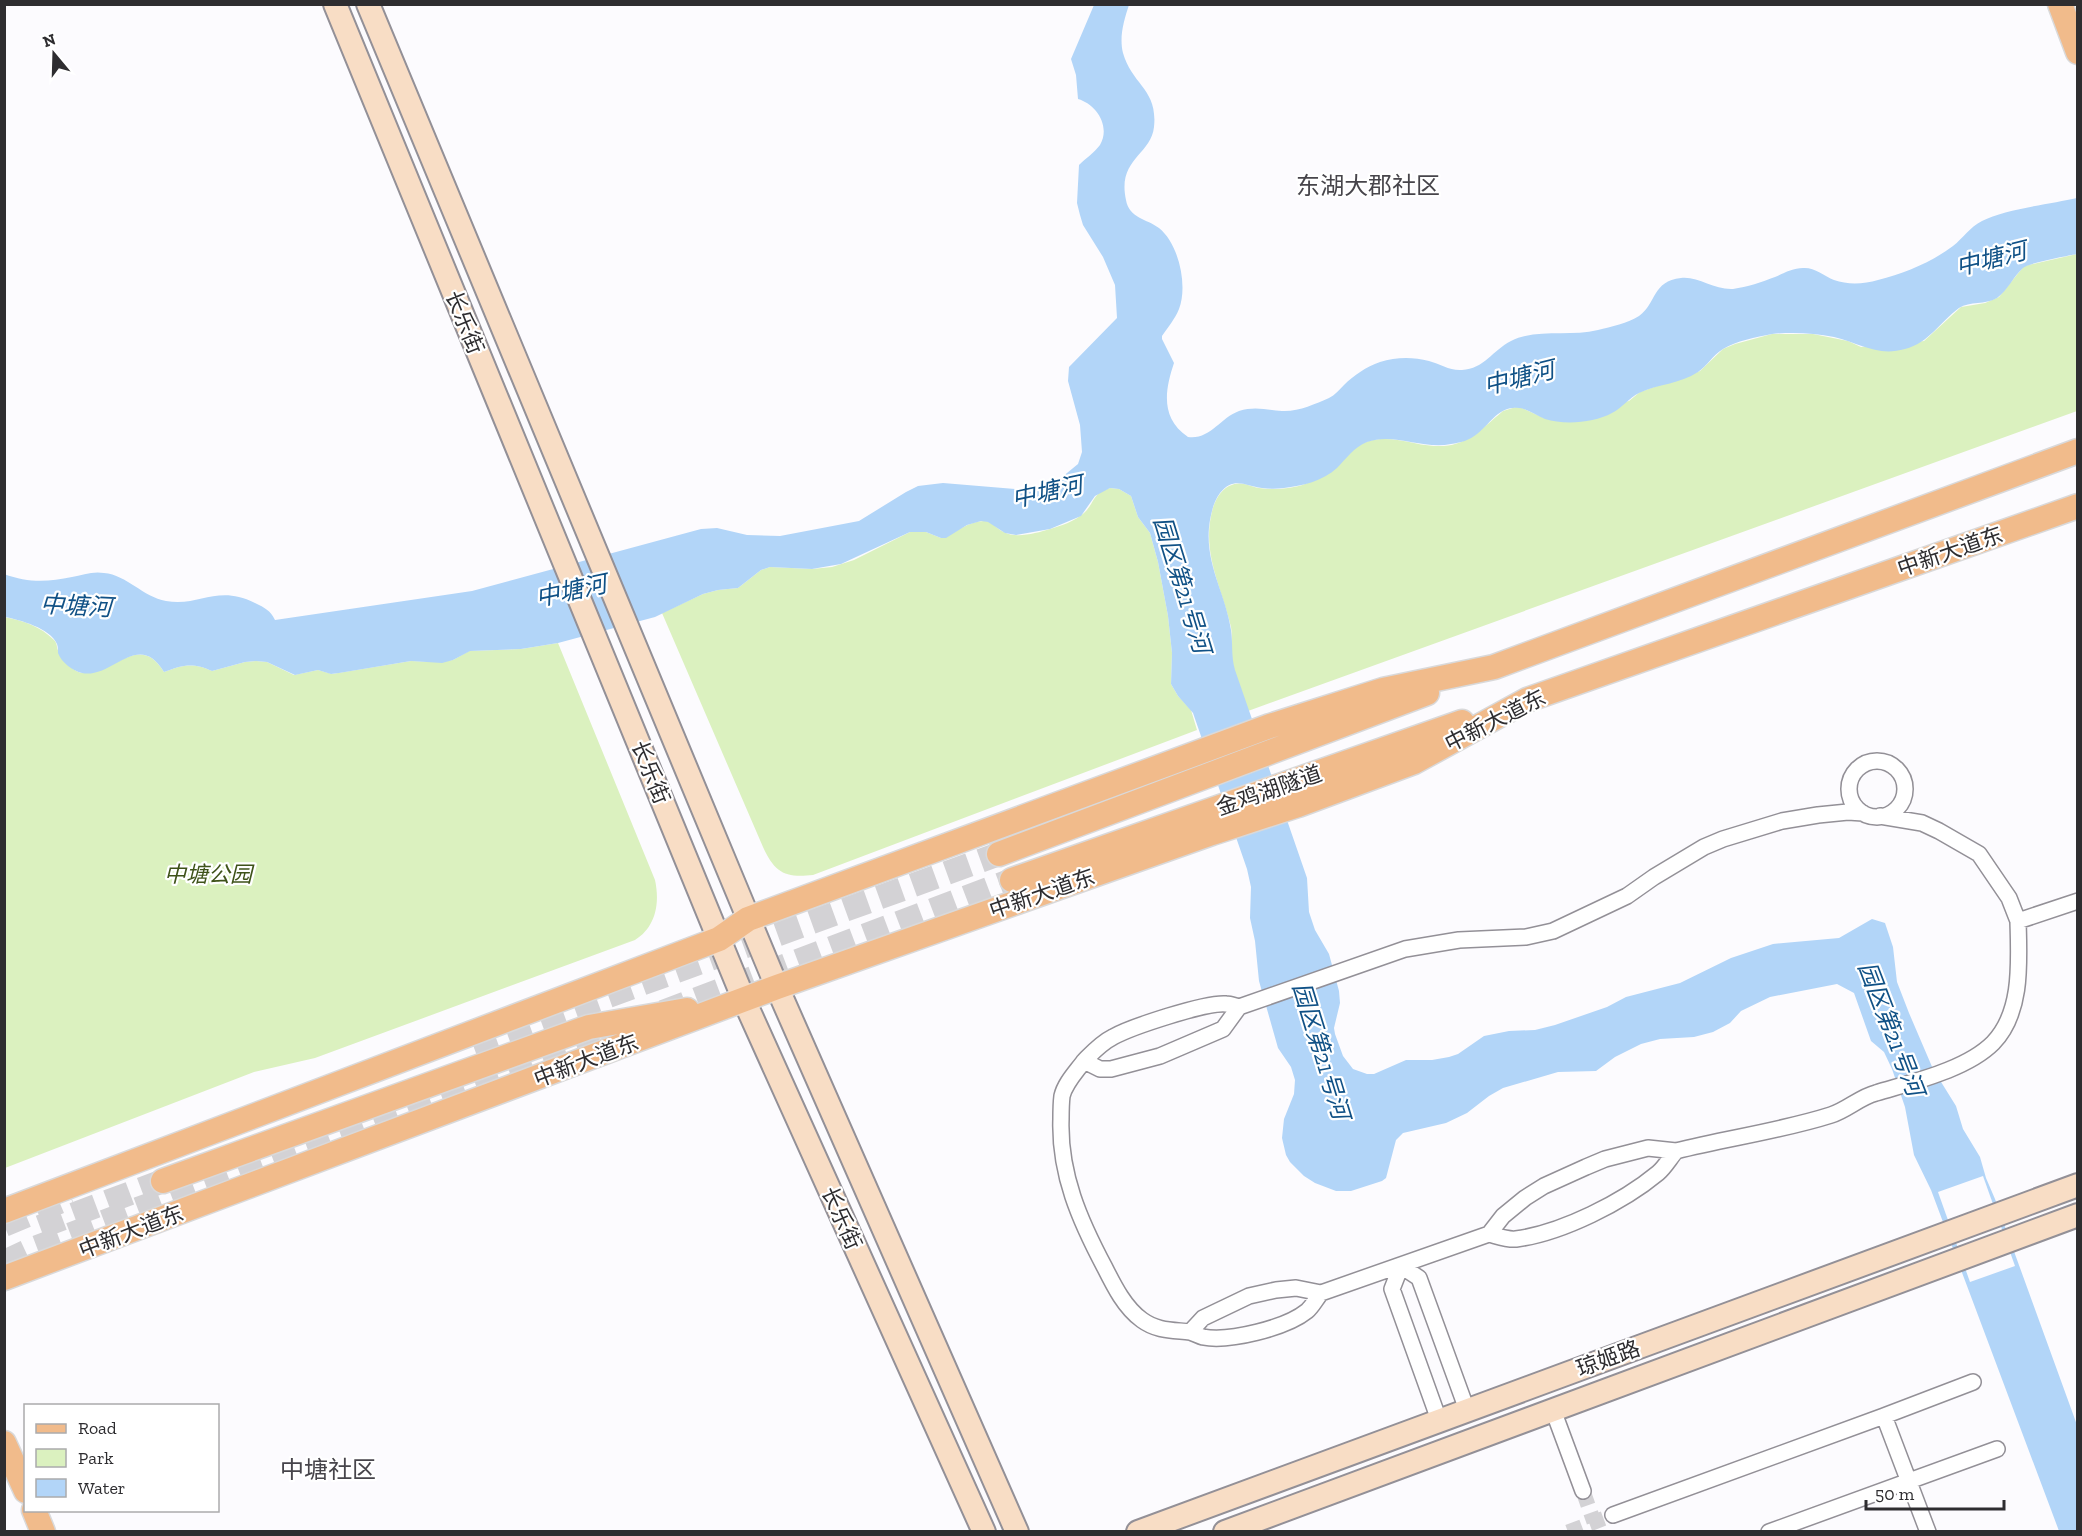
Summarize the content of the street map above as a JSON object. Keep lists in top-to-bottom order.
{
  "streets": {
    "main road": [
      "长乐街",
      "中新大道东",
      "金鸡湖隧道",
      "琼姬路"
    ]
  },
  "crossings": [
    ["长乐街", "中新大道东"],
    ["中新大道东", "金鸡湖隧道"]
  ],
  "districts": ["东湖大郡社区", "中塘社区"],
  "water": ["中塘河", "园区第21号河"],
  "parks": ["中塘公园"],
  "legend": ["Road", "Park", "Water"],
  "scale_bar": "50 m",
  "north": "top"
}
